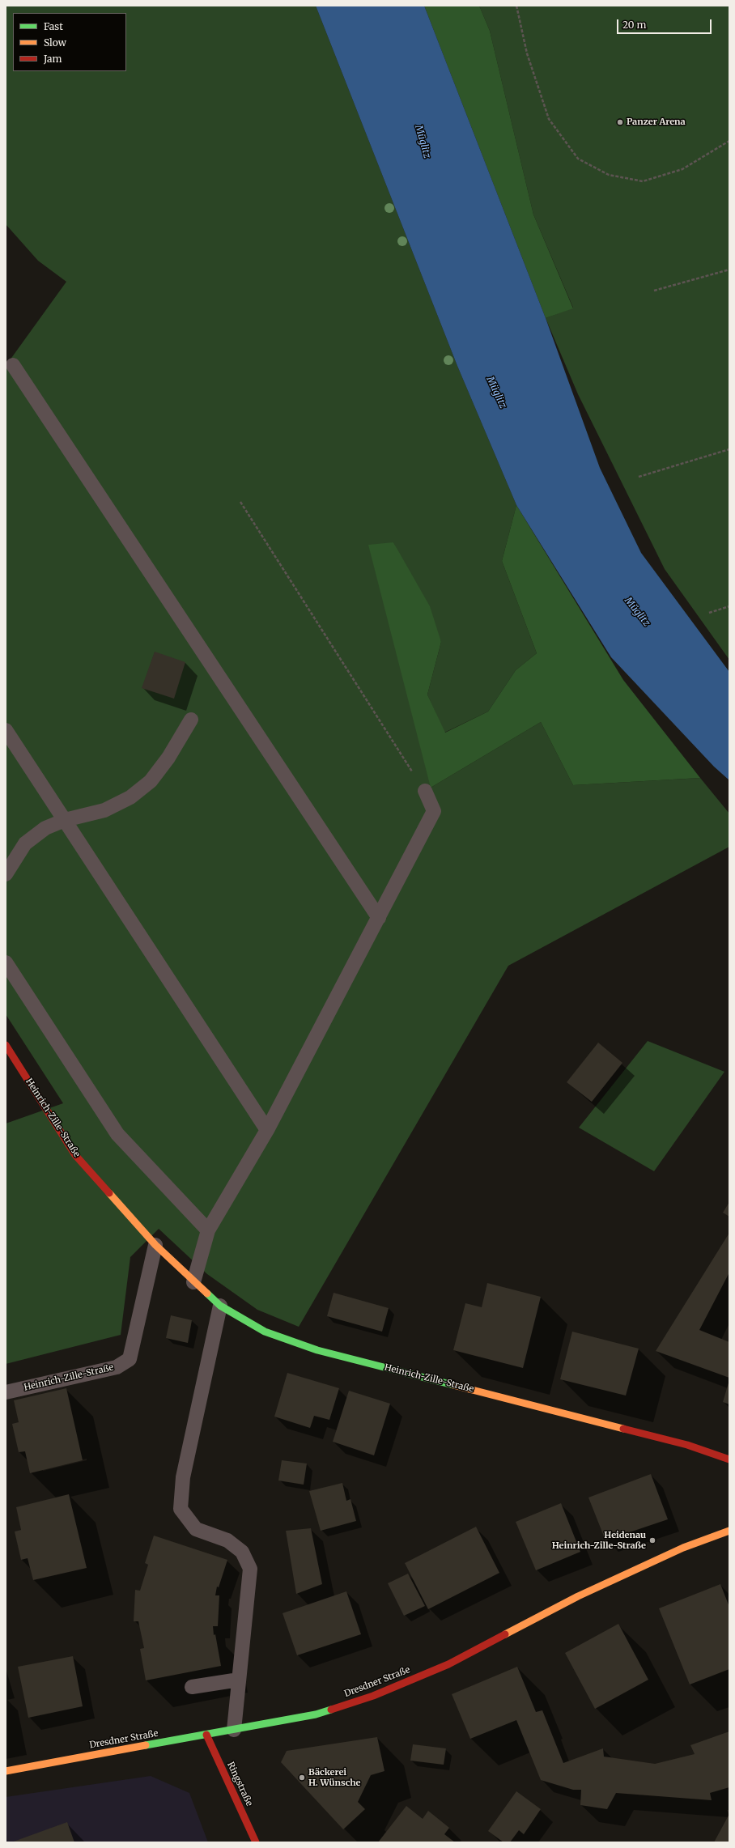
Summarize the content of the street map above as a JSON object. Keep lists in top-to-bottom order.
{
  "streets": {
    "street": ["Heinrich-Zille-Straße", "Dresdner Straße", "Ringstraße"]
  },
  "crossings": [
    ["Dresdner Straße", "Ringstraße"]
  ],
  "water": ["Müglitz"],
  "places": ["Panzer Arena", "Heidenau Heinrich-Zille-Straße", "Bäckerei H. Wünsche"],
  "legend": ["Fast", "Slow", "Jam"],
  "scale_bar": "20 m"
}
